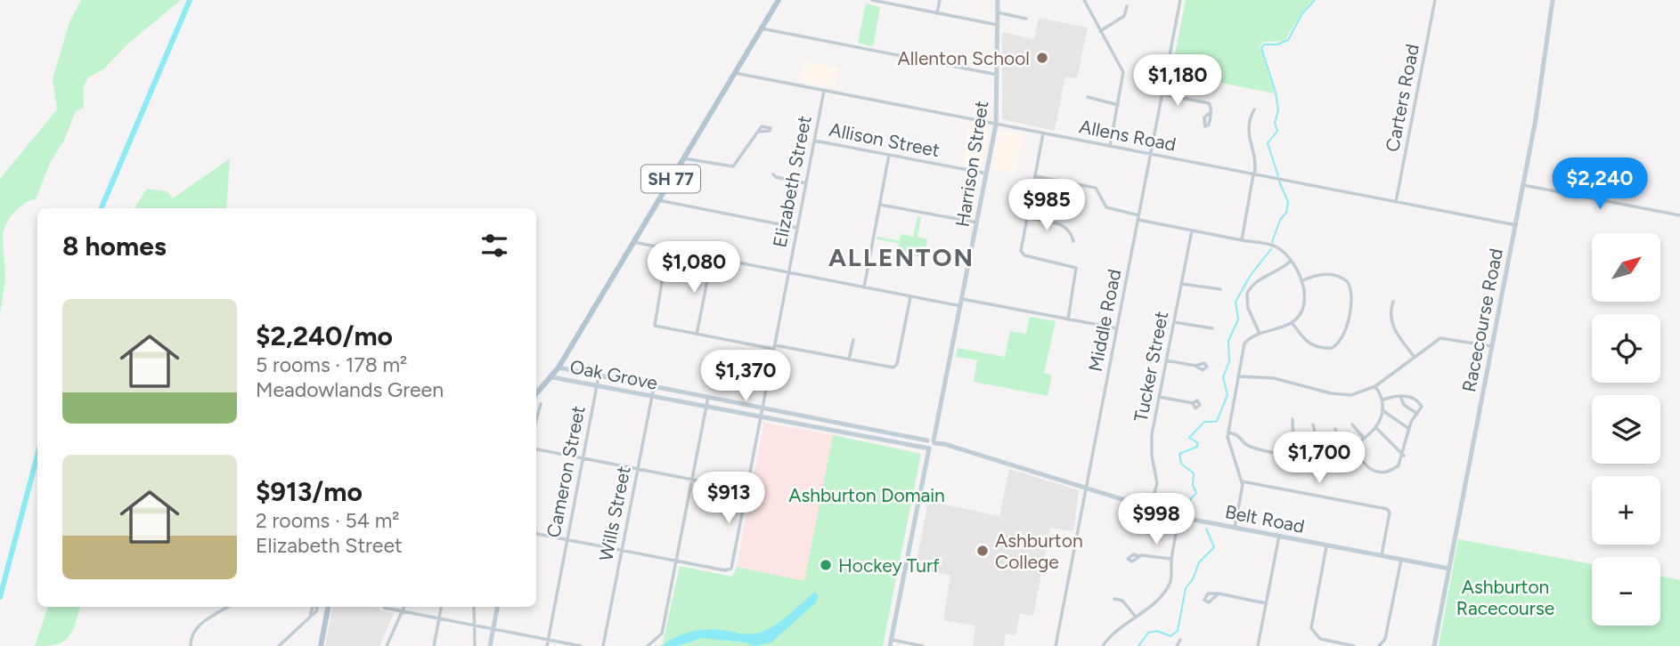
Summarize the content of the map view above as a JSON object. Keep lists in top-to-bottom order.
{
  "streets": {
    "main road": ["SH 77"],
    "street": [
      "Carters Road",
      "Allens Road",
      "Allison Street",
      "Harrison Street",
      "Elizabeth Street",
      "Middle Road",
      "Racecourse Road",
      "Tucker Street",
      "Oak Grove",
      "Cameron Street",
      "Wills Street",
      "Belt Road"
    ]
  },
  "crossings": [
    ["Carters Road", "Allens Road"],
    ["Allens Road", "Harrison Street"],
    ["Allens Road", "SH 77"],
    ["Allens Road", "Elizabeth Street"],
    ["Allens Road", "Middle Road"],
    ["Allens Road", "Racecourse Road"],
    ["Allison Street", "Harrison Street"],
    ["Allison Street", "Elizabeth Street"],
    ["Harrison Street", "Oak Grove"],
    ["Harrison Street", "Belt Road"],
    ["SH 77", "Oak Grove"],
    ["Elizabeth Street", "Oak Grove"],
    ["Middle Road", "Belt Road"],
    ["Racecourse Road", "Belt Road"],
    ["Tucker Street", "Belt Road"],
    ["Oak Grove", "Cameron Street"],
    ["Oak Grove", "Wills Street"],
    ["Oak Grove", "Belt Road"]
  ],
  "districts": ["ALLENTON"],
  "parks": ["Ashburton Domain", "Ashburton Racecourse"],
  "places": ["Allenton School", "Ashburton College", "Hockey Turf"],
  "north": "top right",
  "page": {
    "price": [
      "$1,180",
      "$2,240",
      "$985",
      "$1,080",
      "$1,370",
      "$1,700",
      "$913",
      "$998"
    ],
    "heading": "8 homes",
    "map_buttons": ["+", "−"],
    "list": [
      {
        "name": "$2,240/mo",
        "note": "5 rooms · 178 m² · Meadowlands Green"
      },
      {
        "name": "$913/mo",
        "note": "2 rooms · 54 m² · Elizabeth Street"
      }
    ]
  }
}
